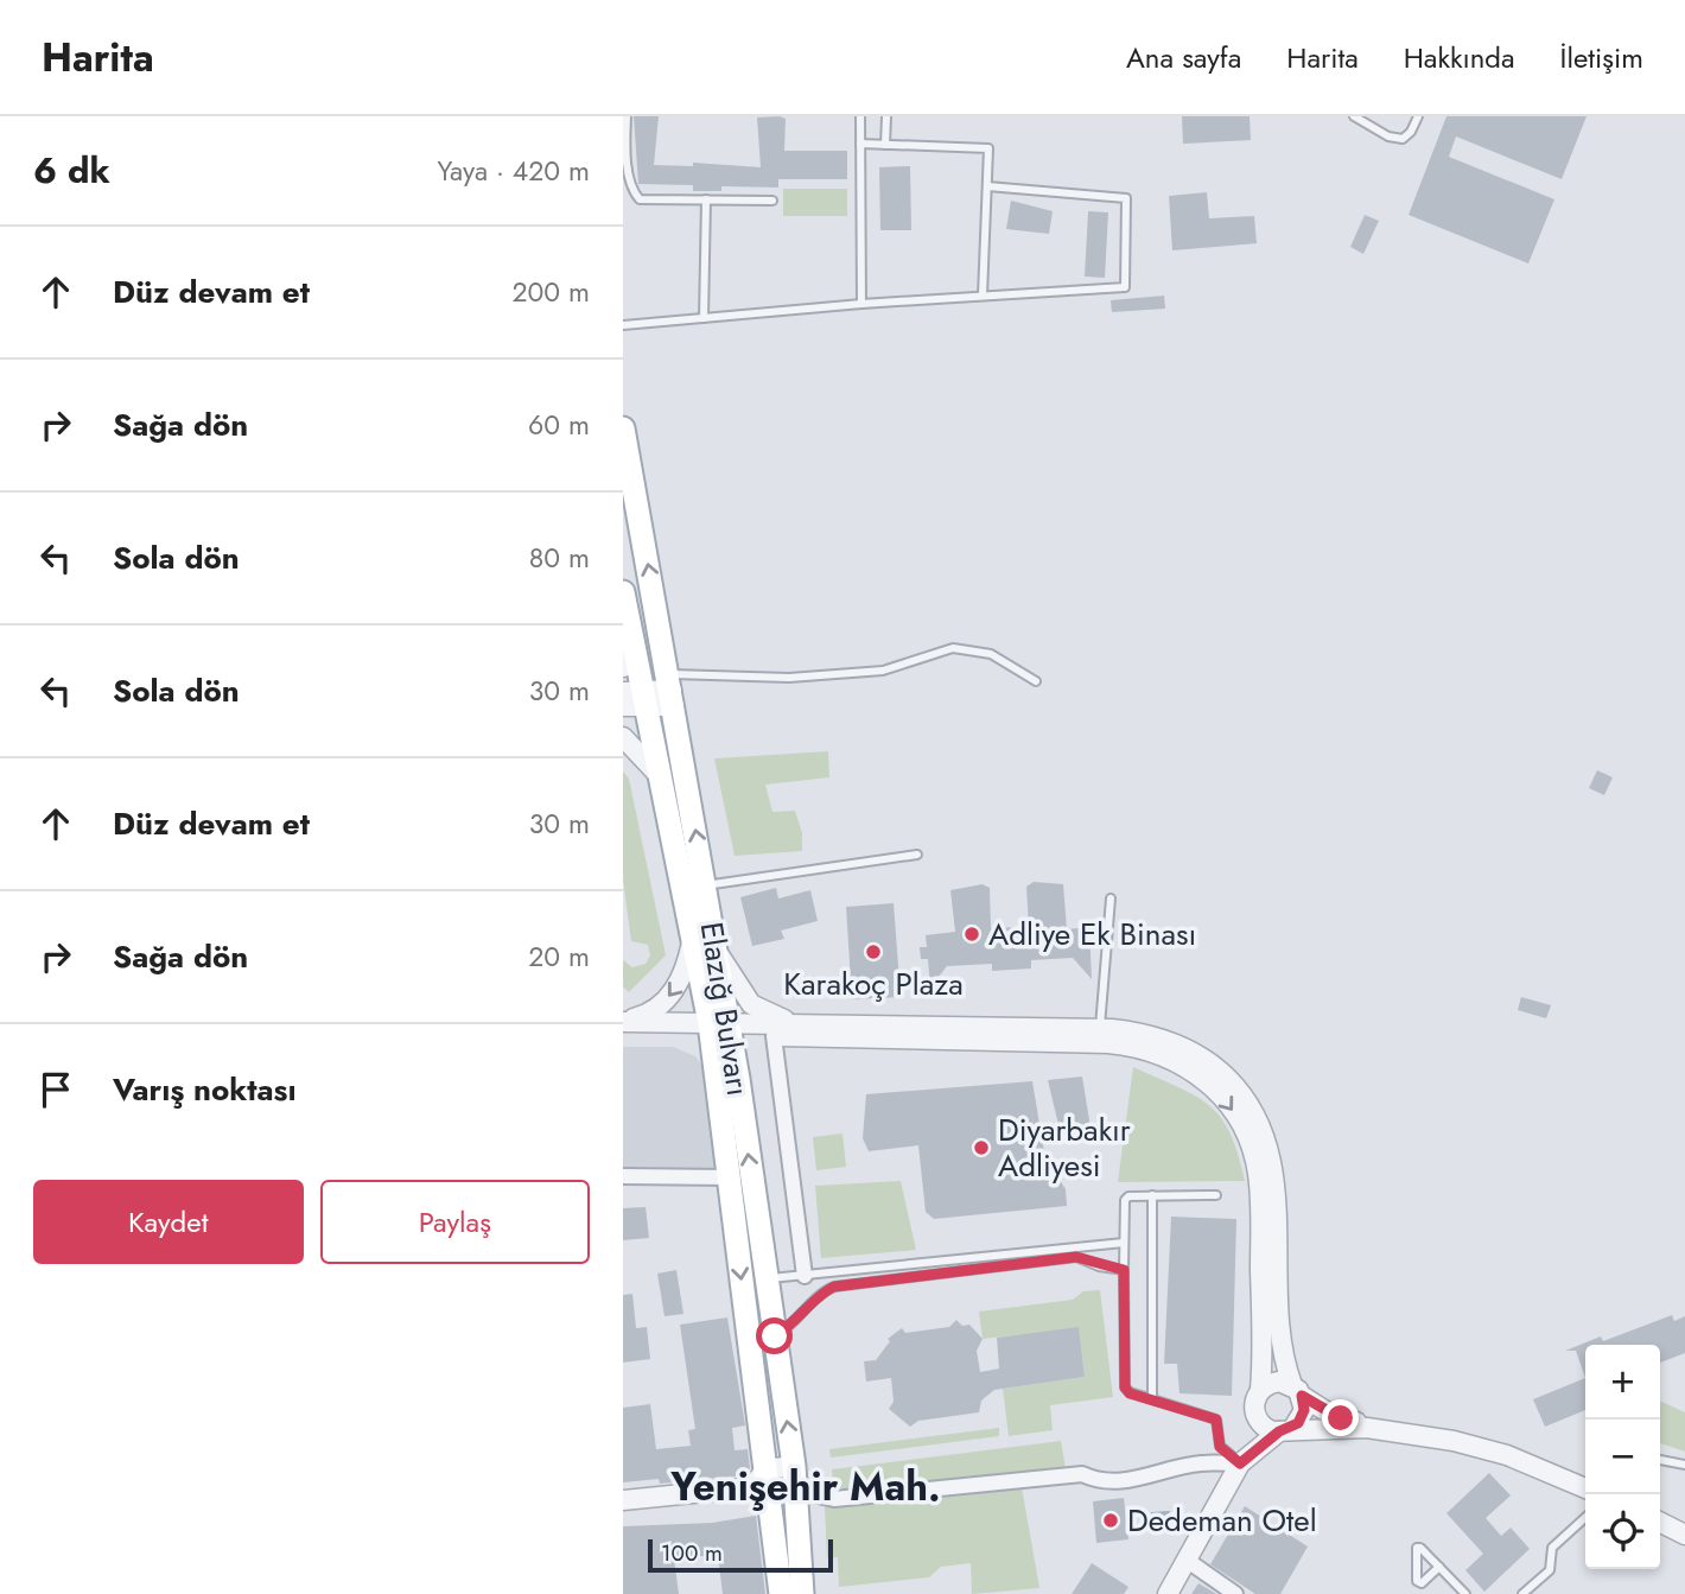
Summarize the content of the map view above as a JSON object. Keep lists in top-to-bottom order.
{
  "streets": {
    "main road": ["Elazığ Bulvarı"]
  },
  "districts": ["Yenişehir Mah."],
  "places": [
    "Adliye Ek Binası",
    "Karakoç Plaza",
    "Diyarbakır Adliyesi",
    "Dedeman Otel"
  ],
  "scale_bar": "100 m",
  "page": {
    "header": "Harita",
    "nav": [
      "Ana sayfa",
      "Harita",
      "Hakkında",
      "İletişim"
    ],
    "heading": ["6 dk", "Yaya · 420 m"],
    "list": [
      ["Düz devam et", "200 m"],
      ["Sağa dön", "60 m"],
      ["Sola dön", "80 m"],
      ["Sola dön", "30 m"],
      ["Düz devam et", "30 m"],
      ["Sağa dön", "20 m"],
      "Varış noktası"
    ],
    "buttons": ["Kaydet", "Paylaş"],
    "map_buttons": ["+", "−"],
    "scale": "100 m"
  }
}
